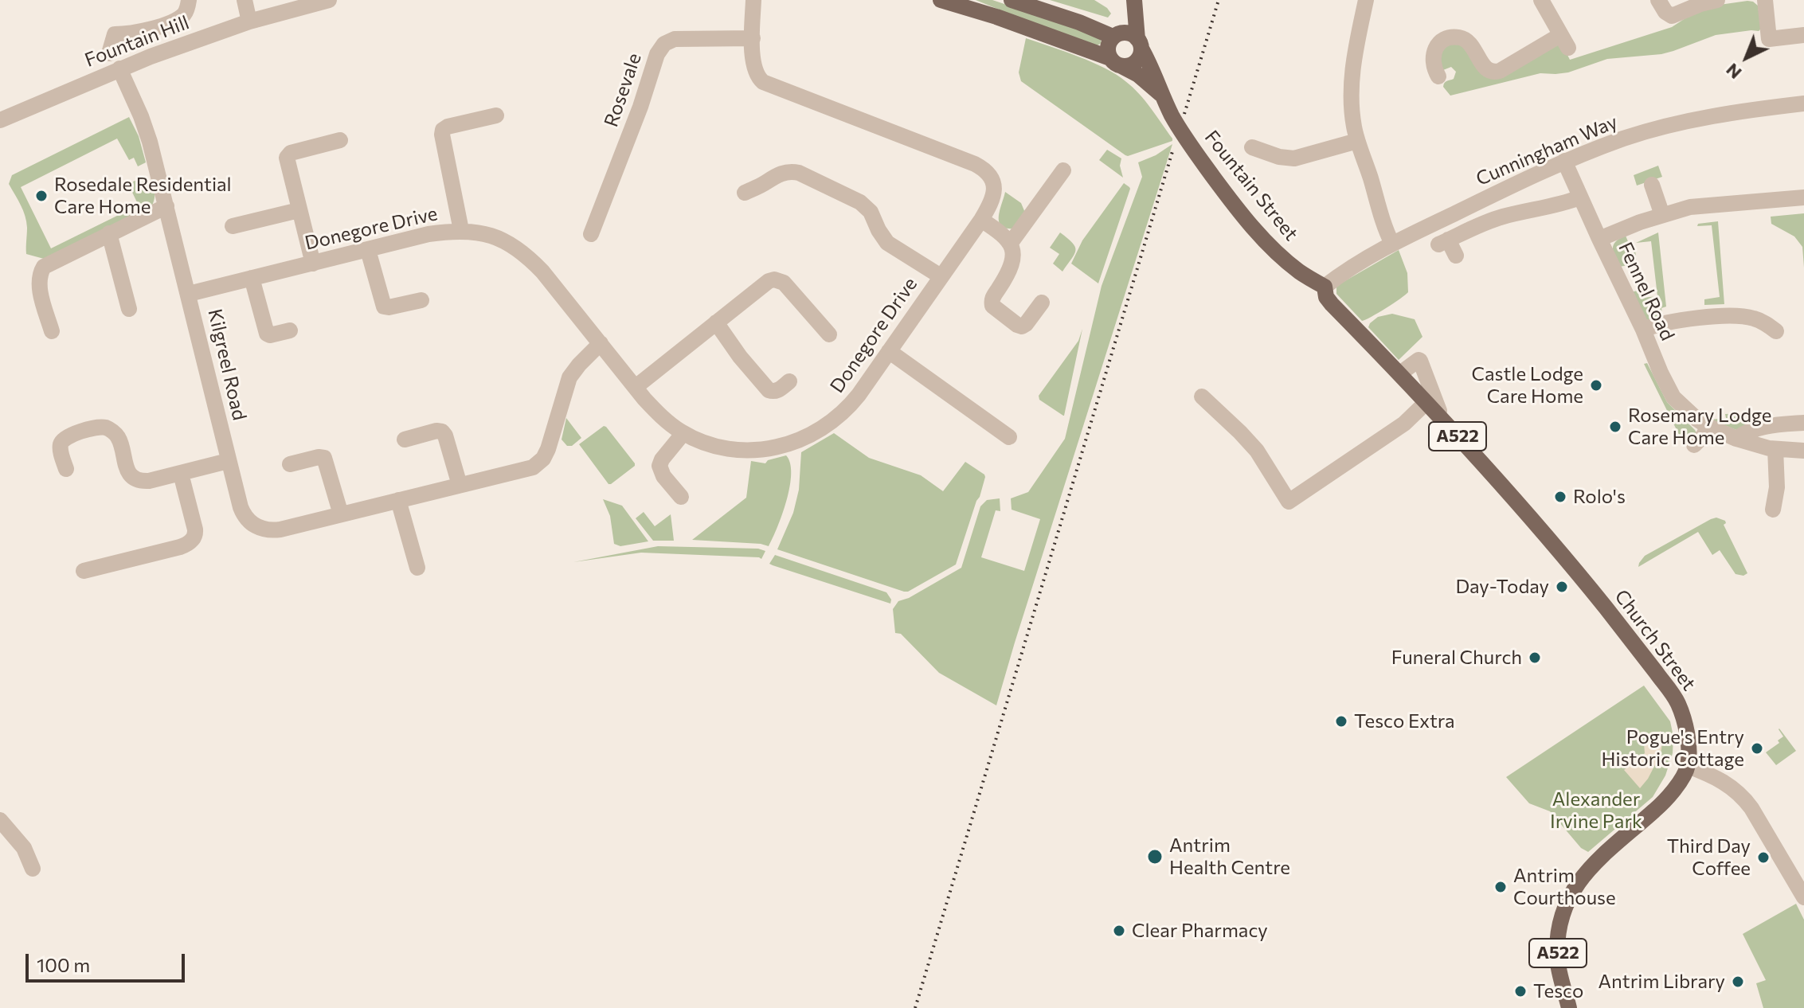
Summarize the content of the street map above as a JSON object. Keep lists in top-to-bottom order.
{
  "streets": {
    "main road": ["Fountain Street", "A522", "Church Street"],
    "street": [
      "Fountain Hill",
      "Rosevale",
      "Cunningham Way",
      "Donegore Drive",
      "Fennel Road",
      "Kilgreel Road"
    ]
  },
  "crossings": [
    ["Fountain Hill", "Kilgreel Road"],
    ["Rosevale", "Donegore Drive"],
    ["Cunningham Way", "Fountain Street"],
    ["Cunningham Way", "Fennel Road"],
    ["Fountain Street", "A522"],
    ["Fountain Street", "Church Street"],
    ["Donegore Drive", "Kilgreel Road"],
    ["A522", "Church Street"]
  ],
  "parks": ["Alexander Irvine Park"],
  "places": [
    "Rosedale Residential Care Home",
    "Castle Lodge Care Home",
    "Rosemary Lodge Care Home",
    "Rolo's",
    "Day-Today",
    "Funeral Church",
    "Tesco Extra",
    "Pogue's Entry Historic Cottage",
    "Antrim Health Centre",
    "Third Day Coffee",
    "Antrim Courthouse",
    "Clear Pharmacy",
    "Antrim Library",
    "Tesco"
  ],
  "scale_bar": "100 m",
  "north": "bottom left"
}
